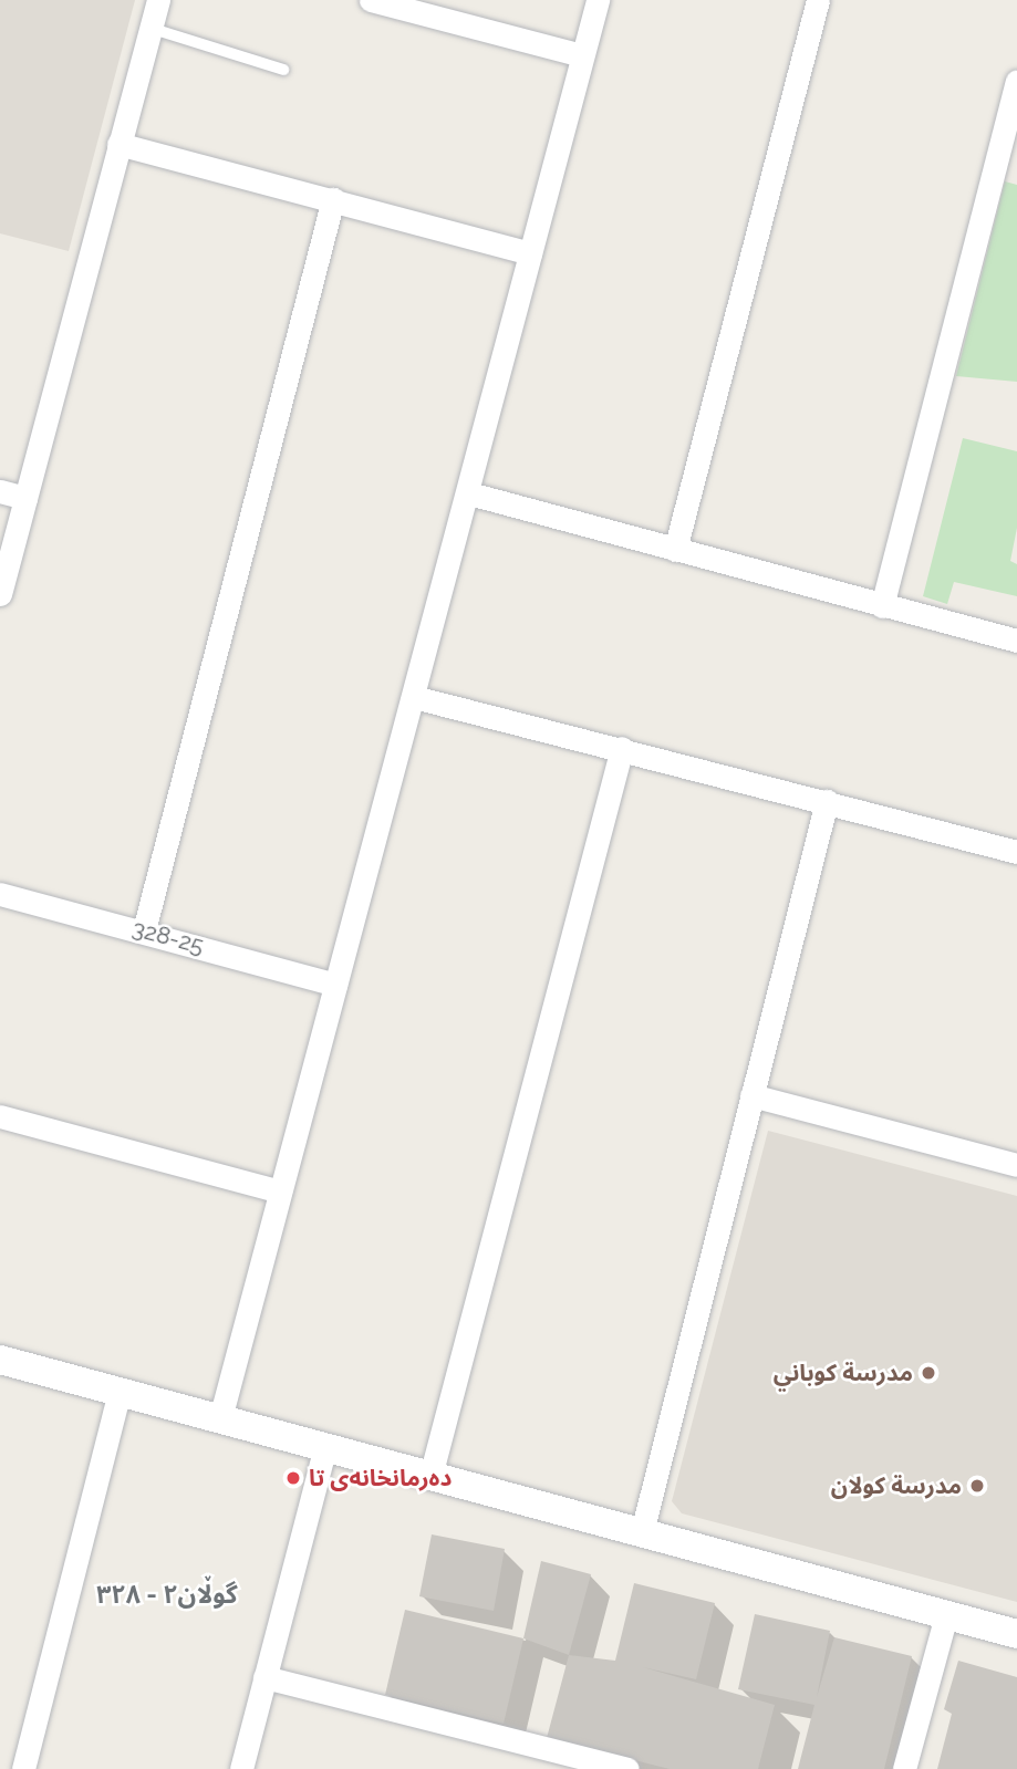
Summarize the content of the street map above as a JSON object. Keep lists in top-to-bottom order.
{
  "streets": {
    "street": ["328-25"]
  },
  "districts": ["گوڵان٢ - ٣٢٨"],
  "places": ["مدرسة كوباني", "دەرمانخانەی تا", "مدرسة كولان"]
}
